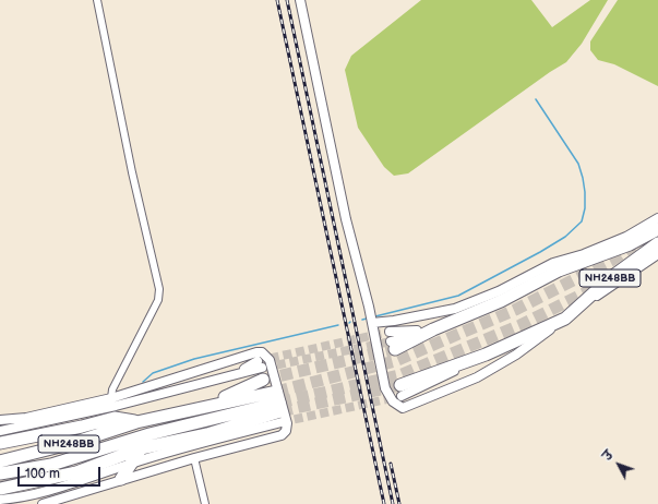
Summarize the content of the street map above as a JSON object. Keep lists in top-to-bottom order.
{
  "streets": {
    "highway": ["NH248BB"]
  },
  "scale_bar": "100 m",
  "north": "top left"
}
